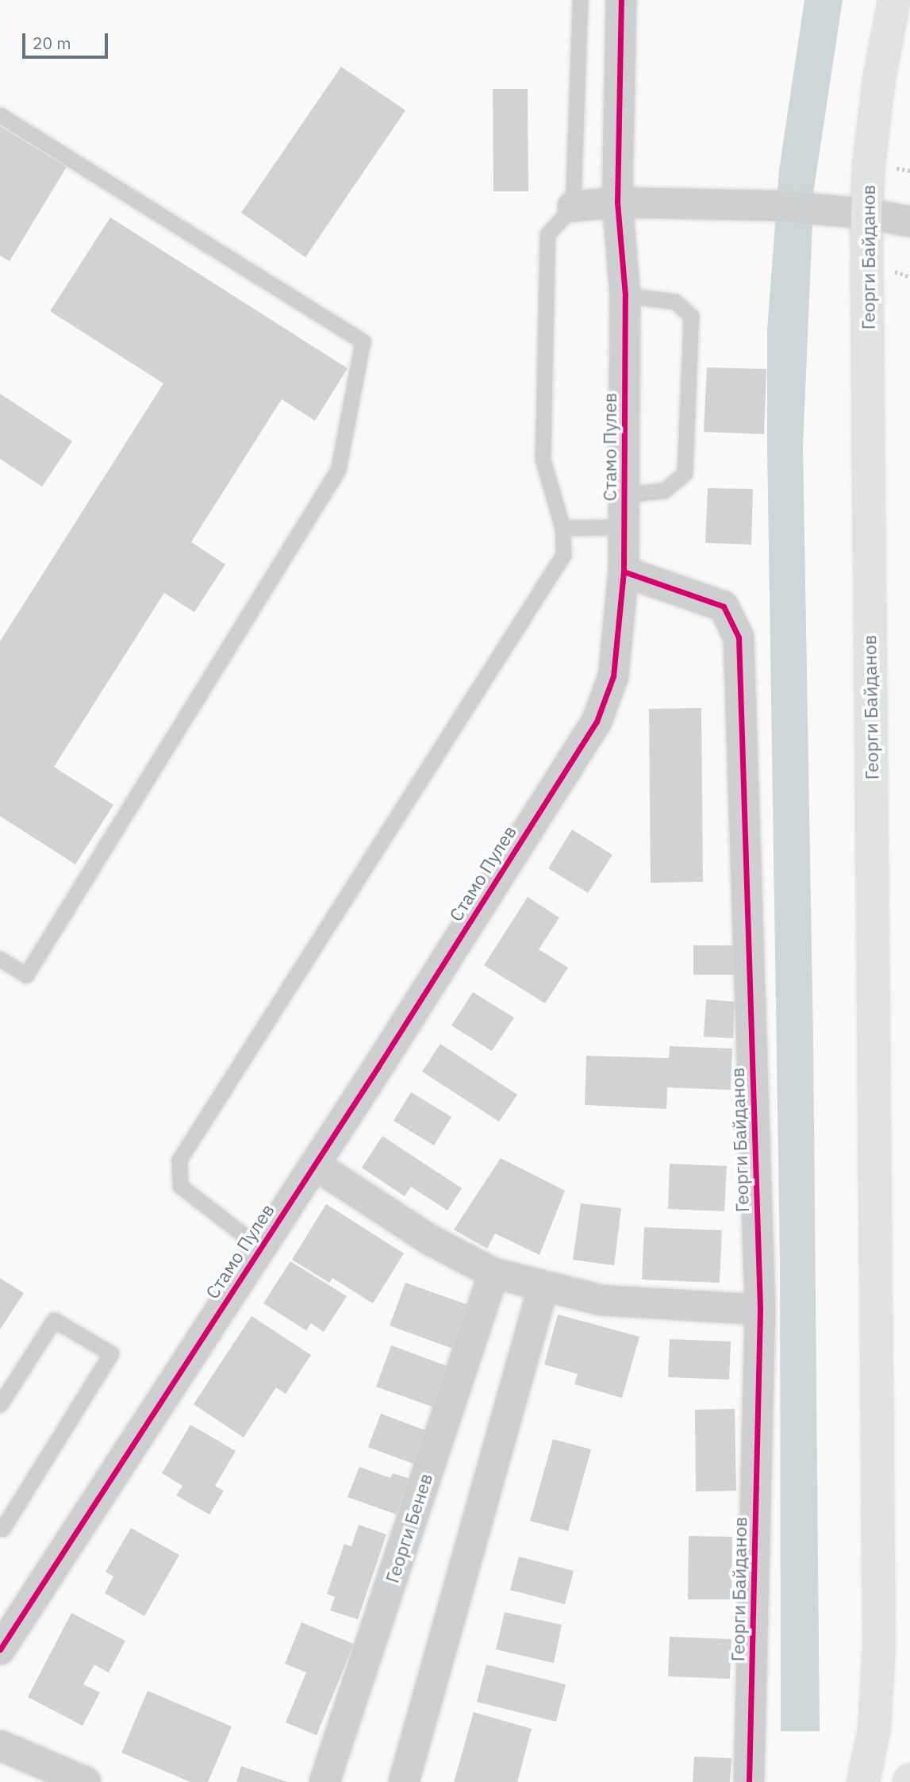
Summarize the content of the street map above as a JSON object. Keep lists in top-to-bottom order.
{
  "streets": {
    "main road": ["Георги Байданов"],
    "street": ["Стамо Пулев", "Георги Бенев"]
  },
  "crossings": [
    ["Георги Байданов", "Стамо Пулев"]
  ],
  "scale_bar": "20 m"
}
